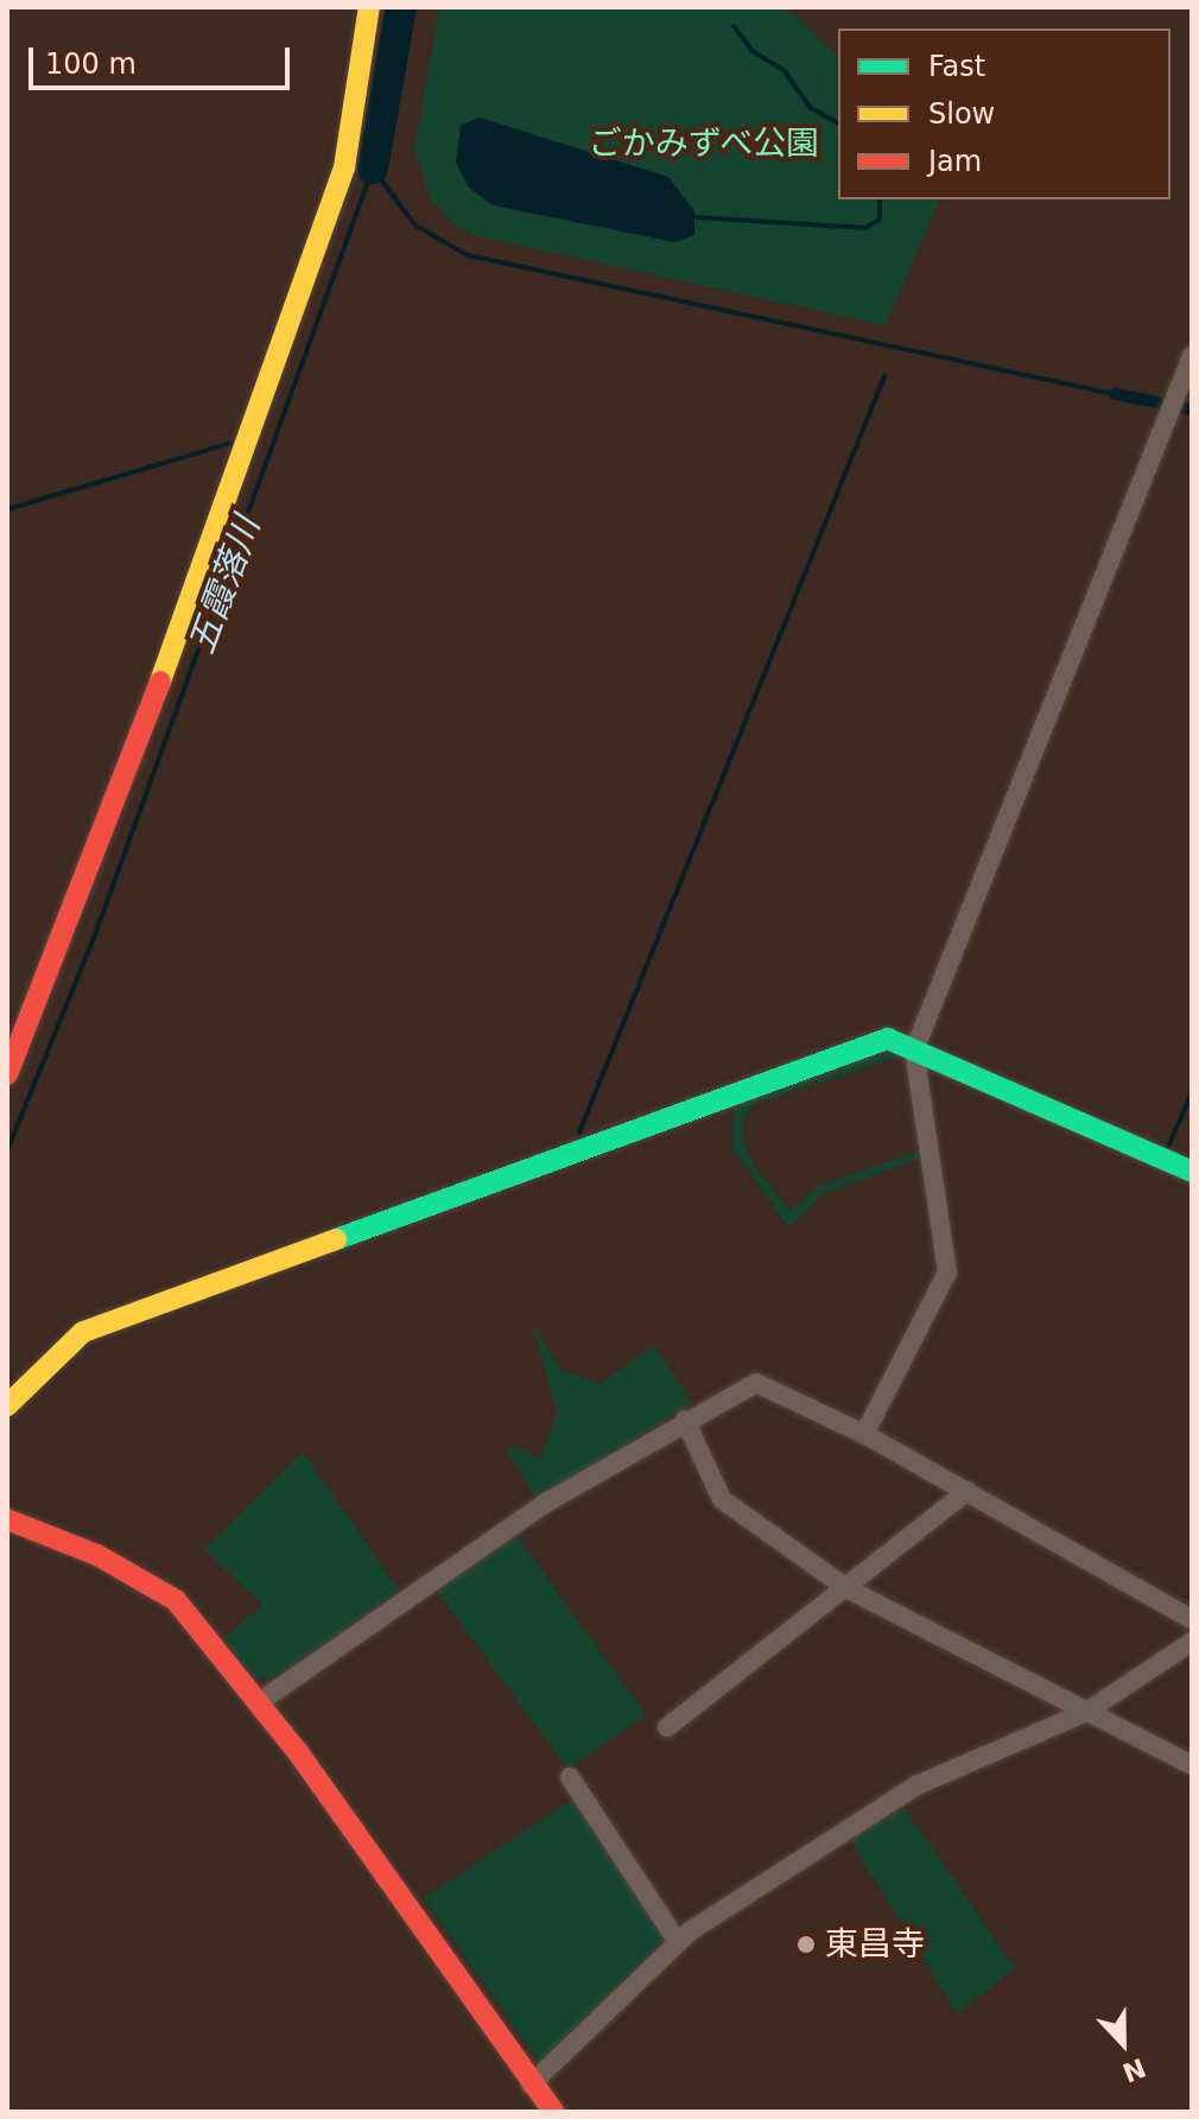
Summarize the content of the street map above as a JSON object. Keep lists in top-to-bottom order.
{
  "water": ["五霞落川"],
  "parks": ["ごかみずべ公園"],
  "places": ["東昌寺"],
  "legend": ["Fast", "Slow", "Jam"],
  "scale_bar": "100 m",
  "north": "bottom"
}
